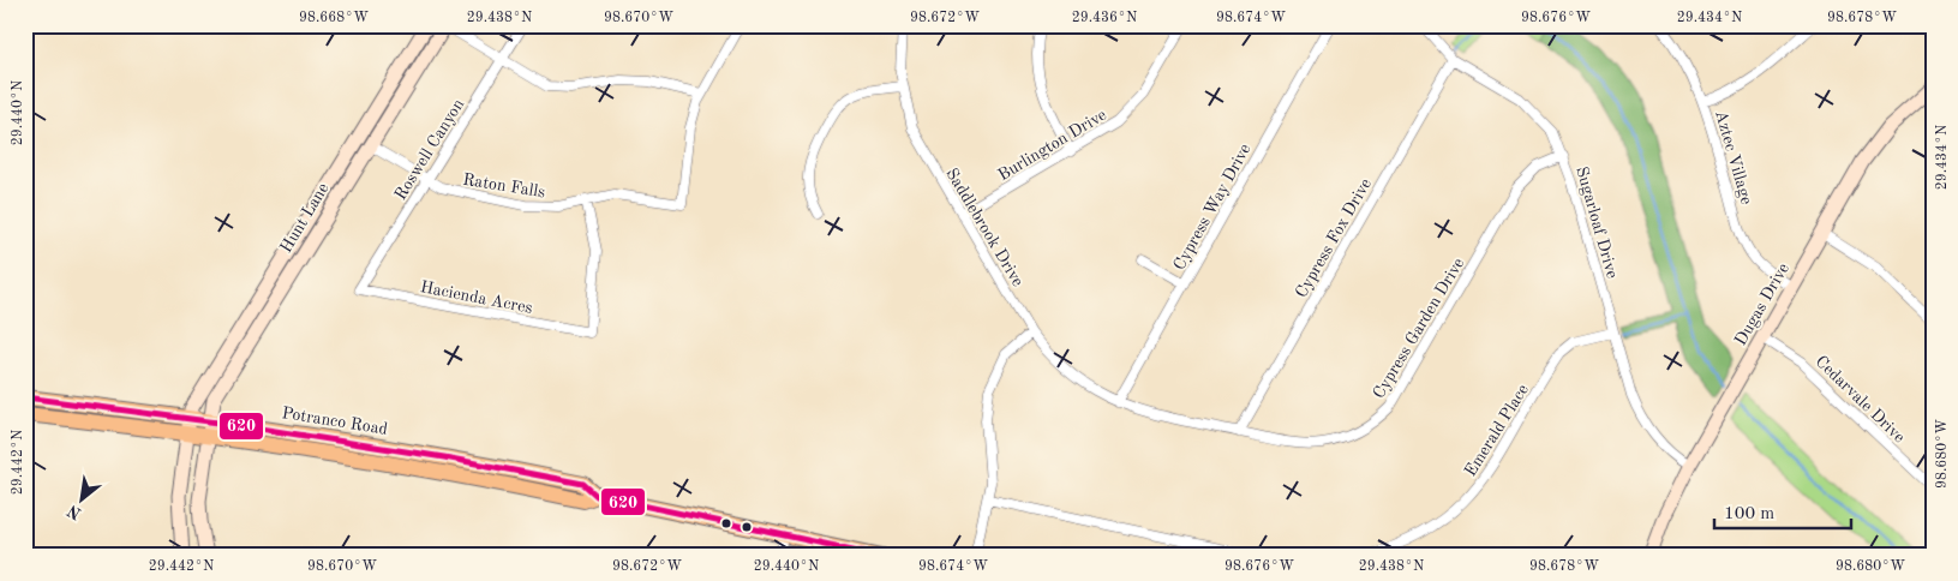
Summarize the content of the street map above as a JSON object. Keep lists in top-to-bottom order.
{
  "streets": {
    "main road": ["Hunt Lane", "Dugas Drive", "Potranco Road"],
    "street": [
      "Burlington Drive",
      "Roswell Canyon",
      "Aztec Village",
      "Raton Falls",
      "Cypress Way Drive",
      "Sugarloaf Drive",
      "Saddlebrook Drive",
      "Cypress Fox Drive",
      "Hacienda Acres",
      "Cypress Garden Drive",
      "Cedarvale Drive",
      "Emerald Place"
    ]
  },
  "crossings": [
    ["Burlington Drive", "Saddlebrook Drive"],
    ["Roswell Canyon", "Raton Falls"],
    ["Roswell Canyon", "Hacienda Acres"],
    ["Aztec Village", "Dugas Drive"],
    ["Raton Falls", "Hunt Lane"],
    ["Raton Falls", "Hacienda Acres"],
    ["Cypress Way Drive", "Saddlebrook Drive"],
    ["Cypress Way Drive", "Cypress Garden Drive"],
    ["Hunt Lane", "Potranco Road"],
    ["Sugarloaf Drive", "Cypress Fox Drive"],
    ["Sugarloaf Drive", "Dugas Drive"],
    ["Sugarloaf Drive", "Cypress Garden Drive"],
    ["Sugarloaf Drive", "Emerald Place"],
    ["Saddlebrook Drive", "Cypress Garden Drive"],
    ["Cypress Fox Drive", "Cypress Garden Drive"],
    ["Dugas Drive", "Cedarvale Drive"]
  ],
  "lines": ["transit line 620"],
  "scale_bar": "100 m",
  "north": "bottom left",
  "coordinates": [
    "98.668°W",
    "29.438°N",
    "98.670°W",
    "98.672°W",
    "29.436°N",
    "98.674°W",
    "98.676°W",
    "29.434°N",
    "98.678°W",
    "29.440°N",
    "98.680°W",
    "29.442°N"
  ]
}
